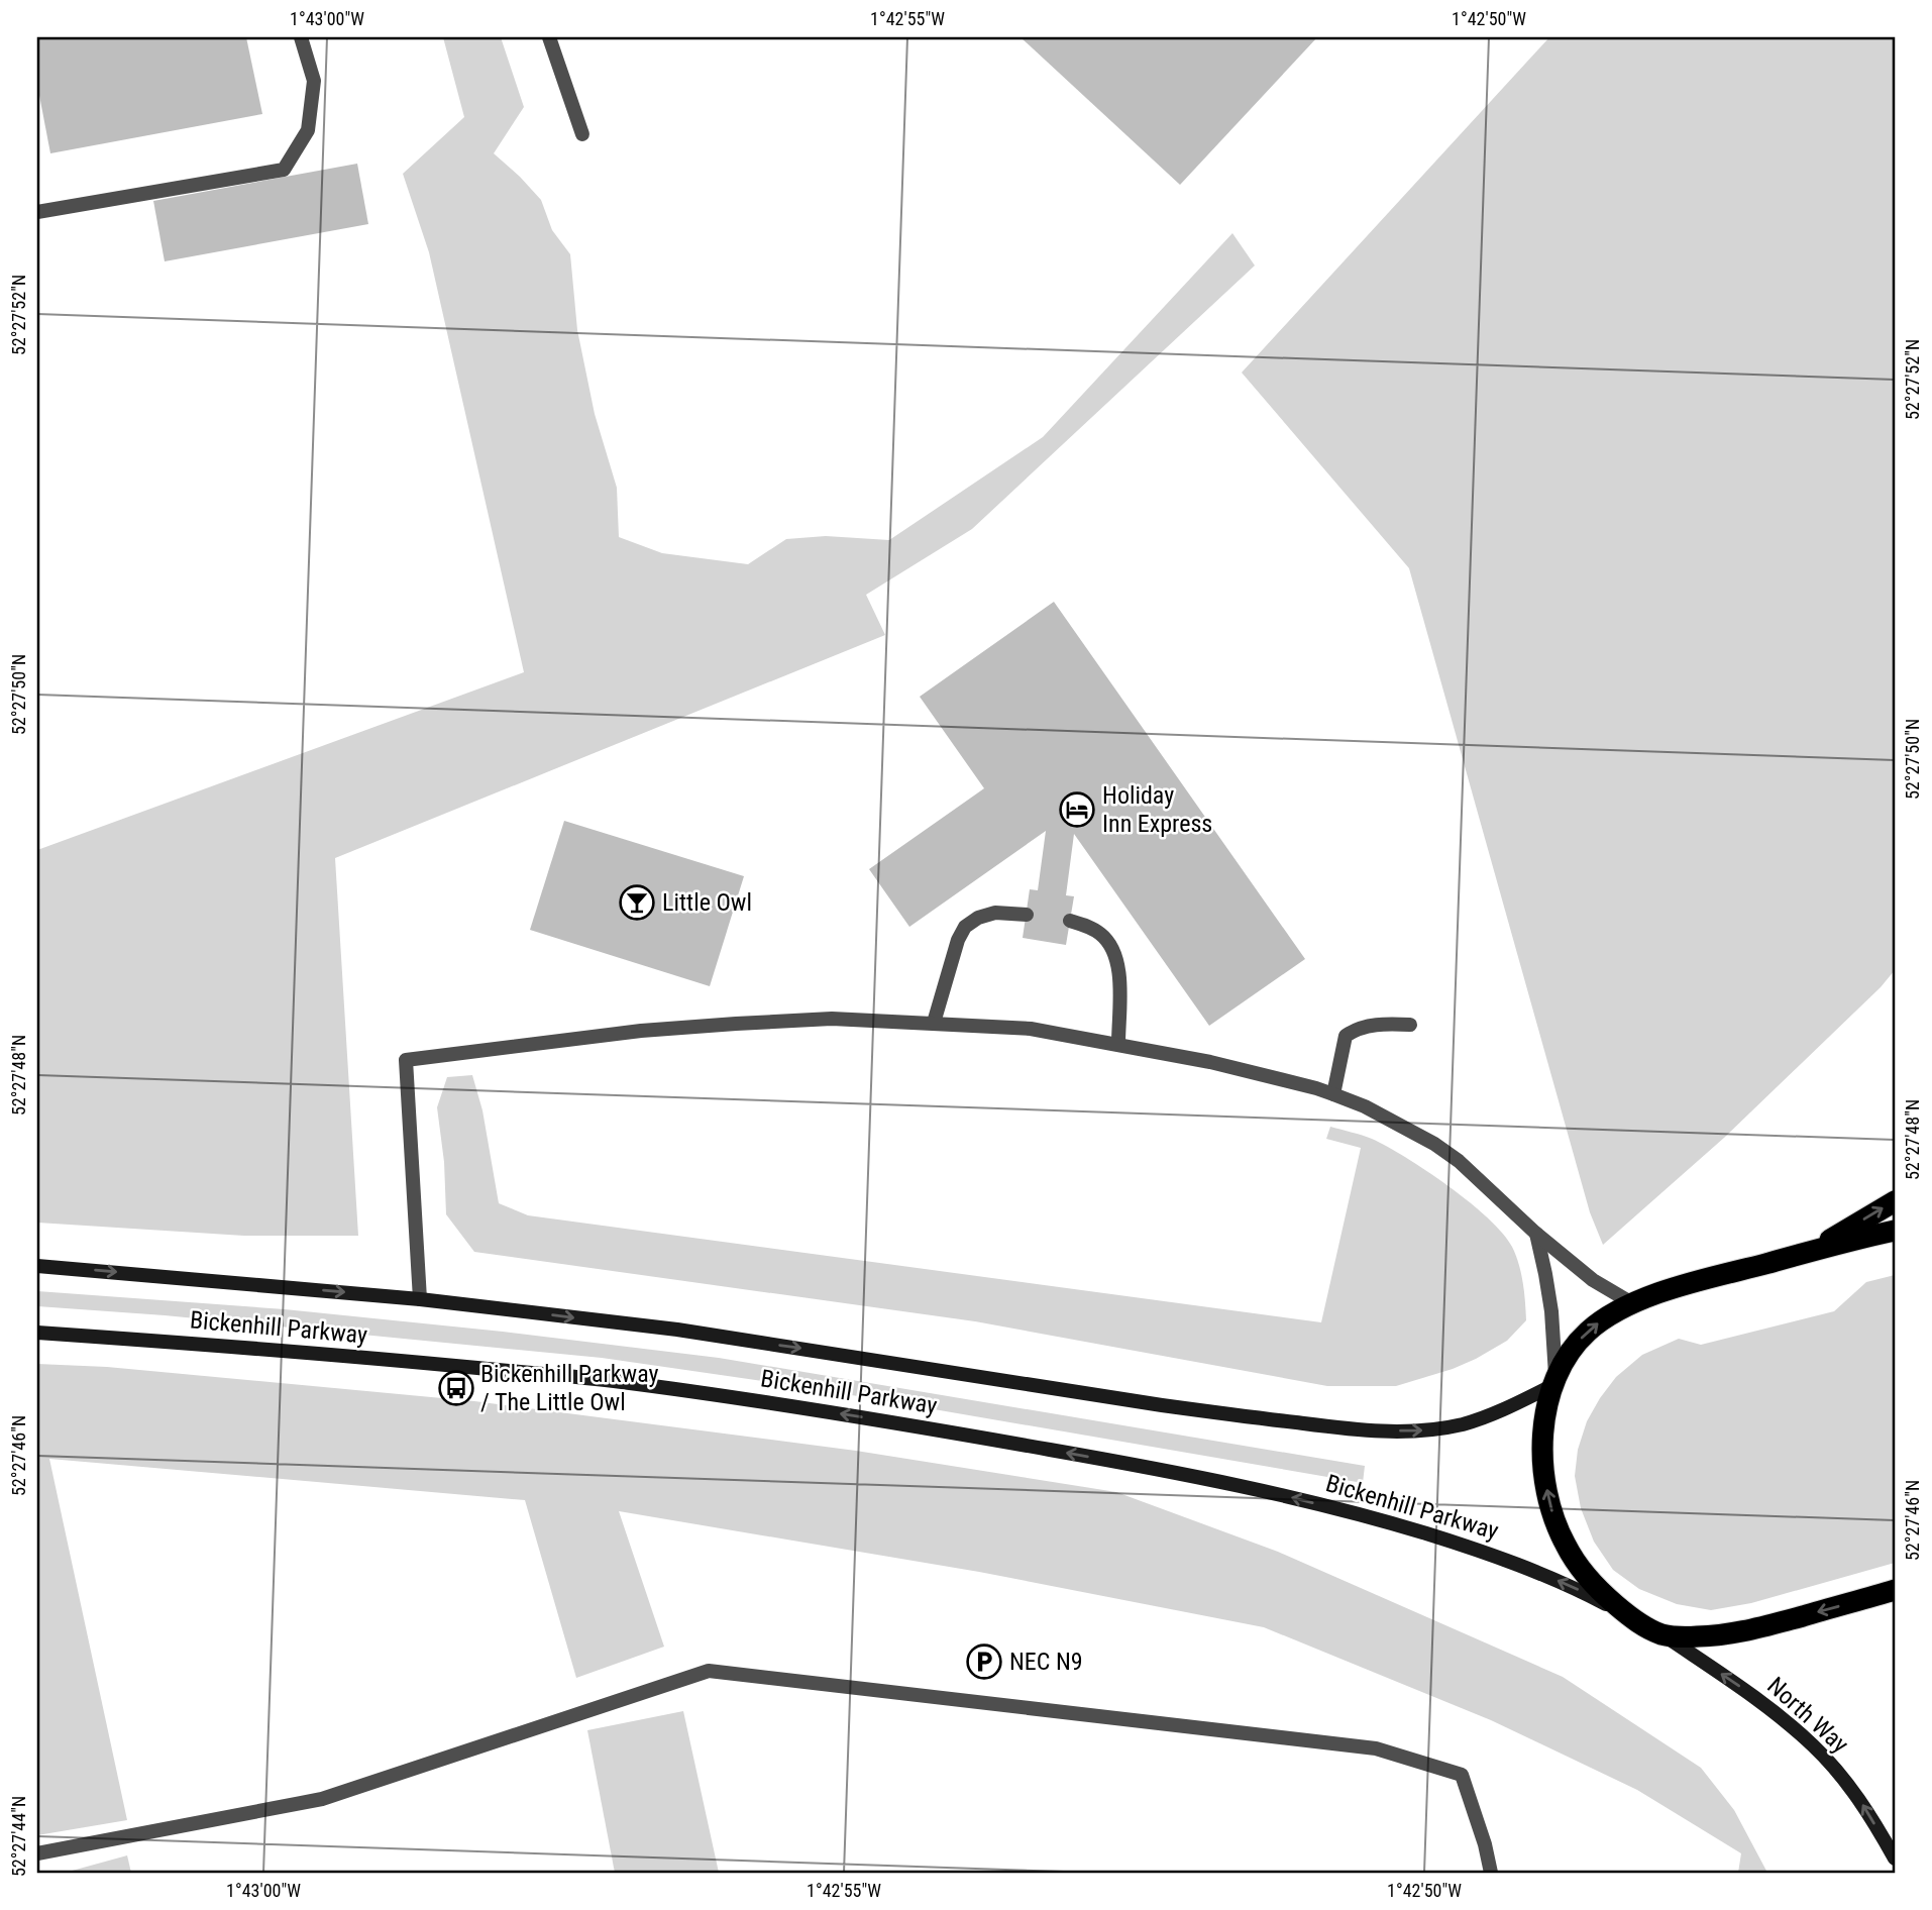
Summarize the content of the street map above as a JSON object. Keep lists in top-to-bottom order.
{
  "streets": {
    "main road": ["Bickenhill Parkway", "North Way"]
  },
  "one_way": ["North Way"],
  "places": {
    "hotel": ["Holiday Inn Express"],
    "bar": ["Little Owl"],
    "bus stop": ["Bickenhill Parkway / The Little Owl"],
    "parking": ["NEC N9"]
  },
  "coordinates": [
    "1°43'00\"W",
    "1°42'55\"W",
    "1°42'50\"W",
    "52°27'52\"N",
    "52°27'50\"N",
    "52°27'48\"N",
    "52°27'46\"N",
    "52°27'44\"N"
  ]
}
